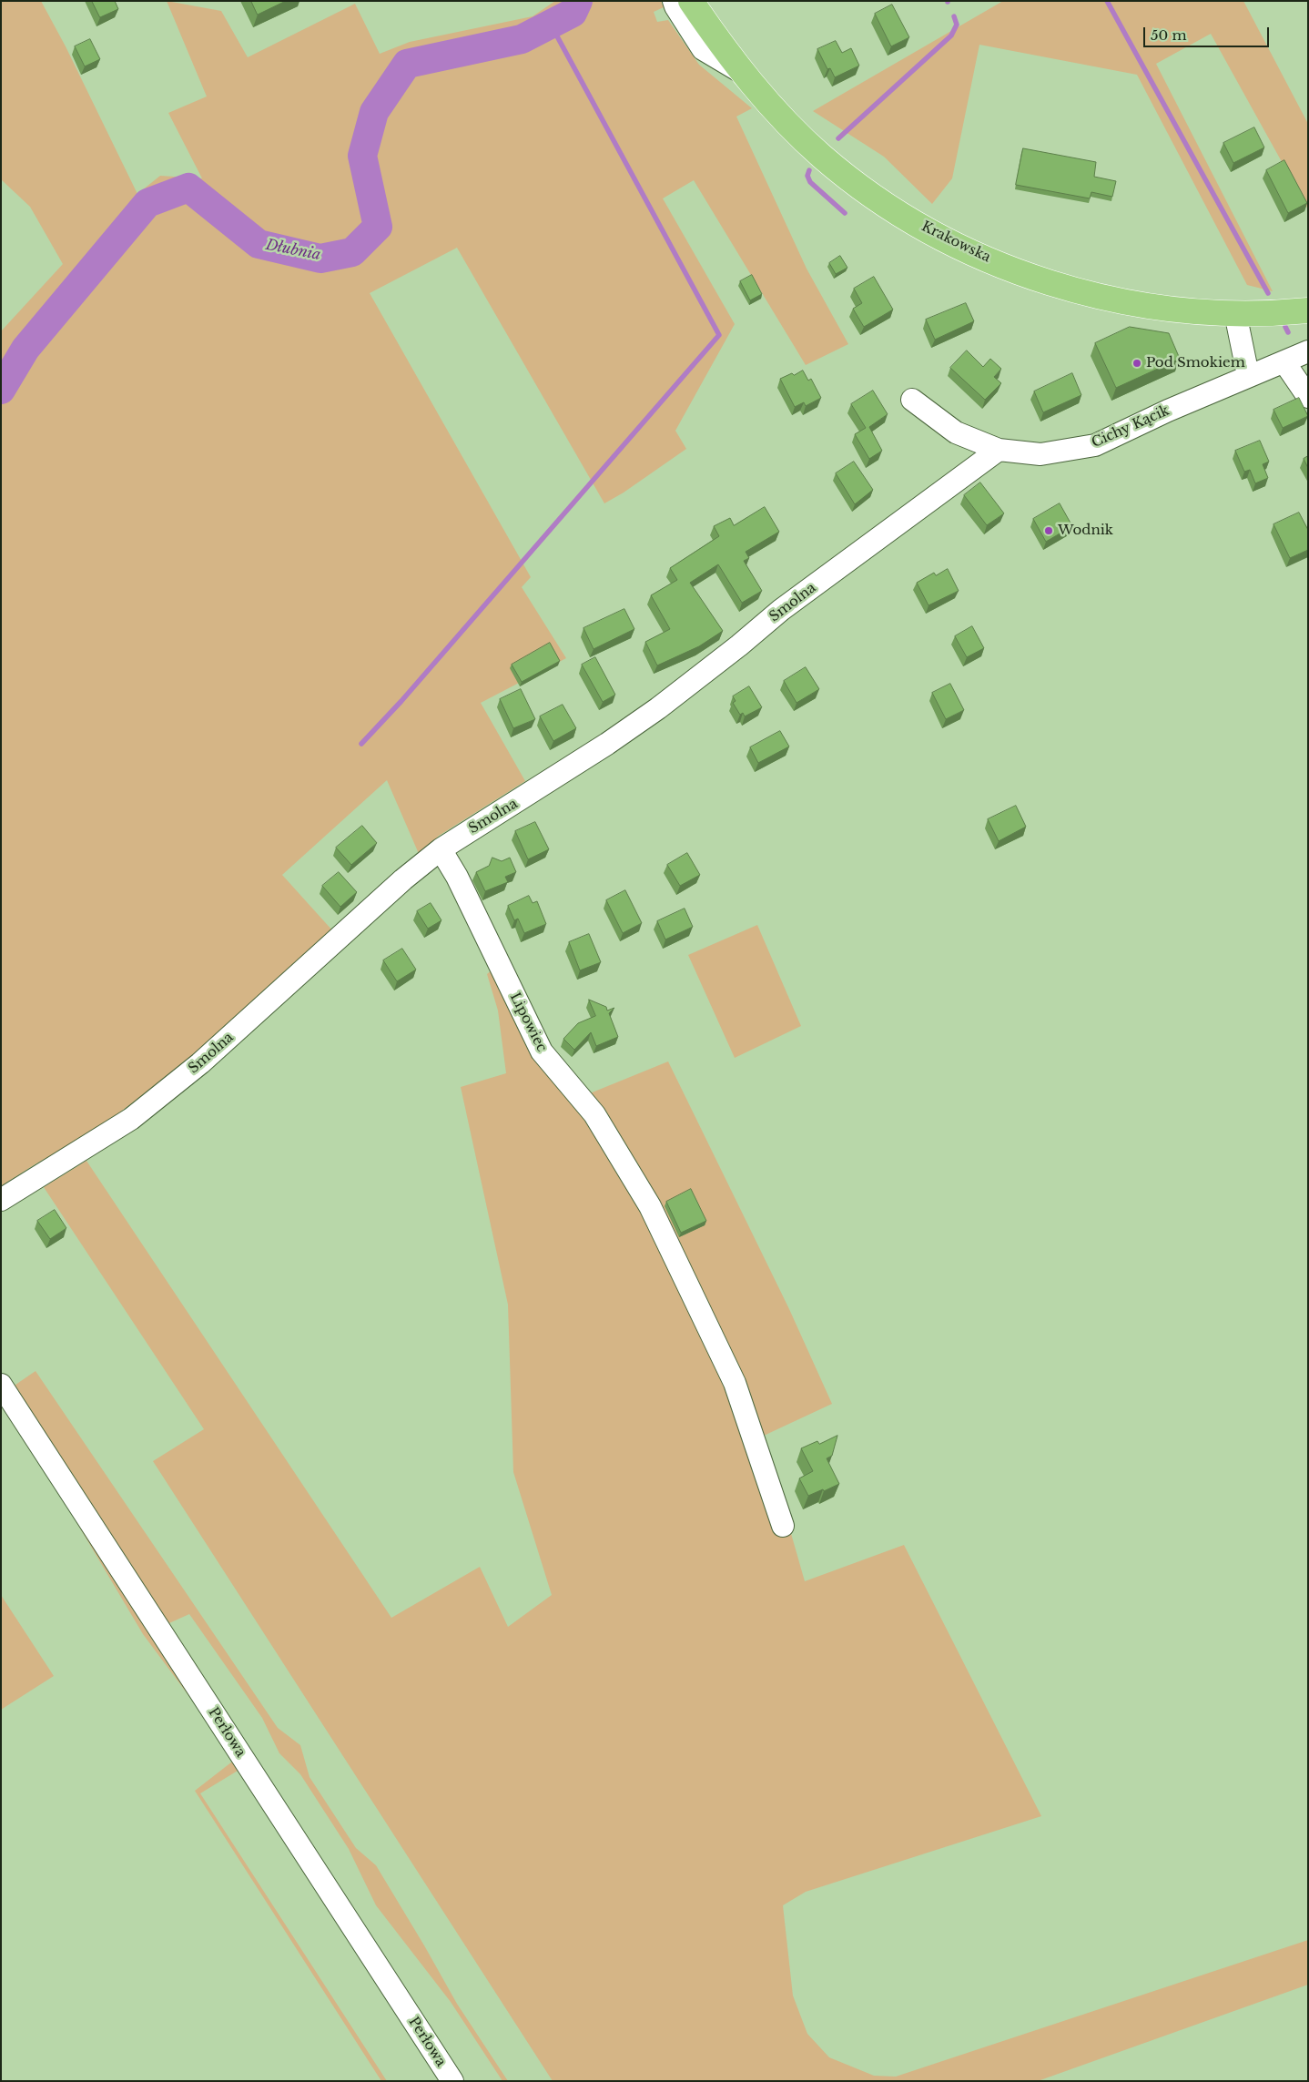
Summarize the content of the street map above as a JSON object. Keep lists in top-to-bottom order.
{
  "streets": {
    "main road": ["Krakowska"],
    "street": [
      "Cichy Kącik",
      "Smolna",
      "Lipowiec",
      "Perłowa"
    ]
  },
  "crossings": [
    ["Cichy Kącik", "Smolna"],
    ["Smolna", "Lipowiec"]
  ],
  "water": ["Dłubnia"],
  "places": ["Pod Smokiem", "Wodnik"],
  "scale_bar": "50 m"
}
